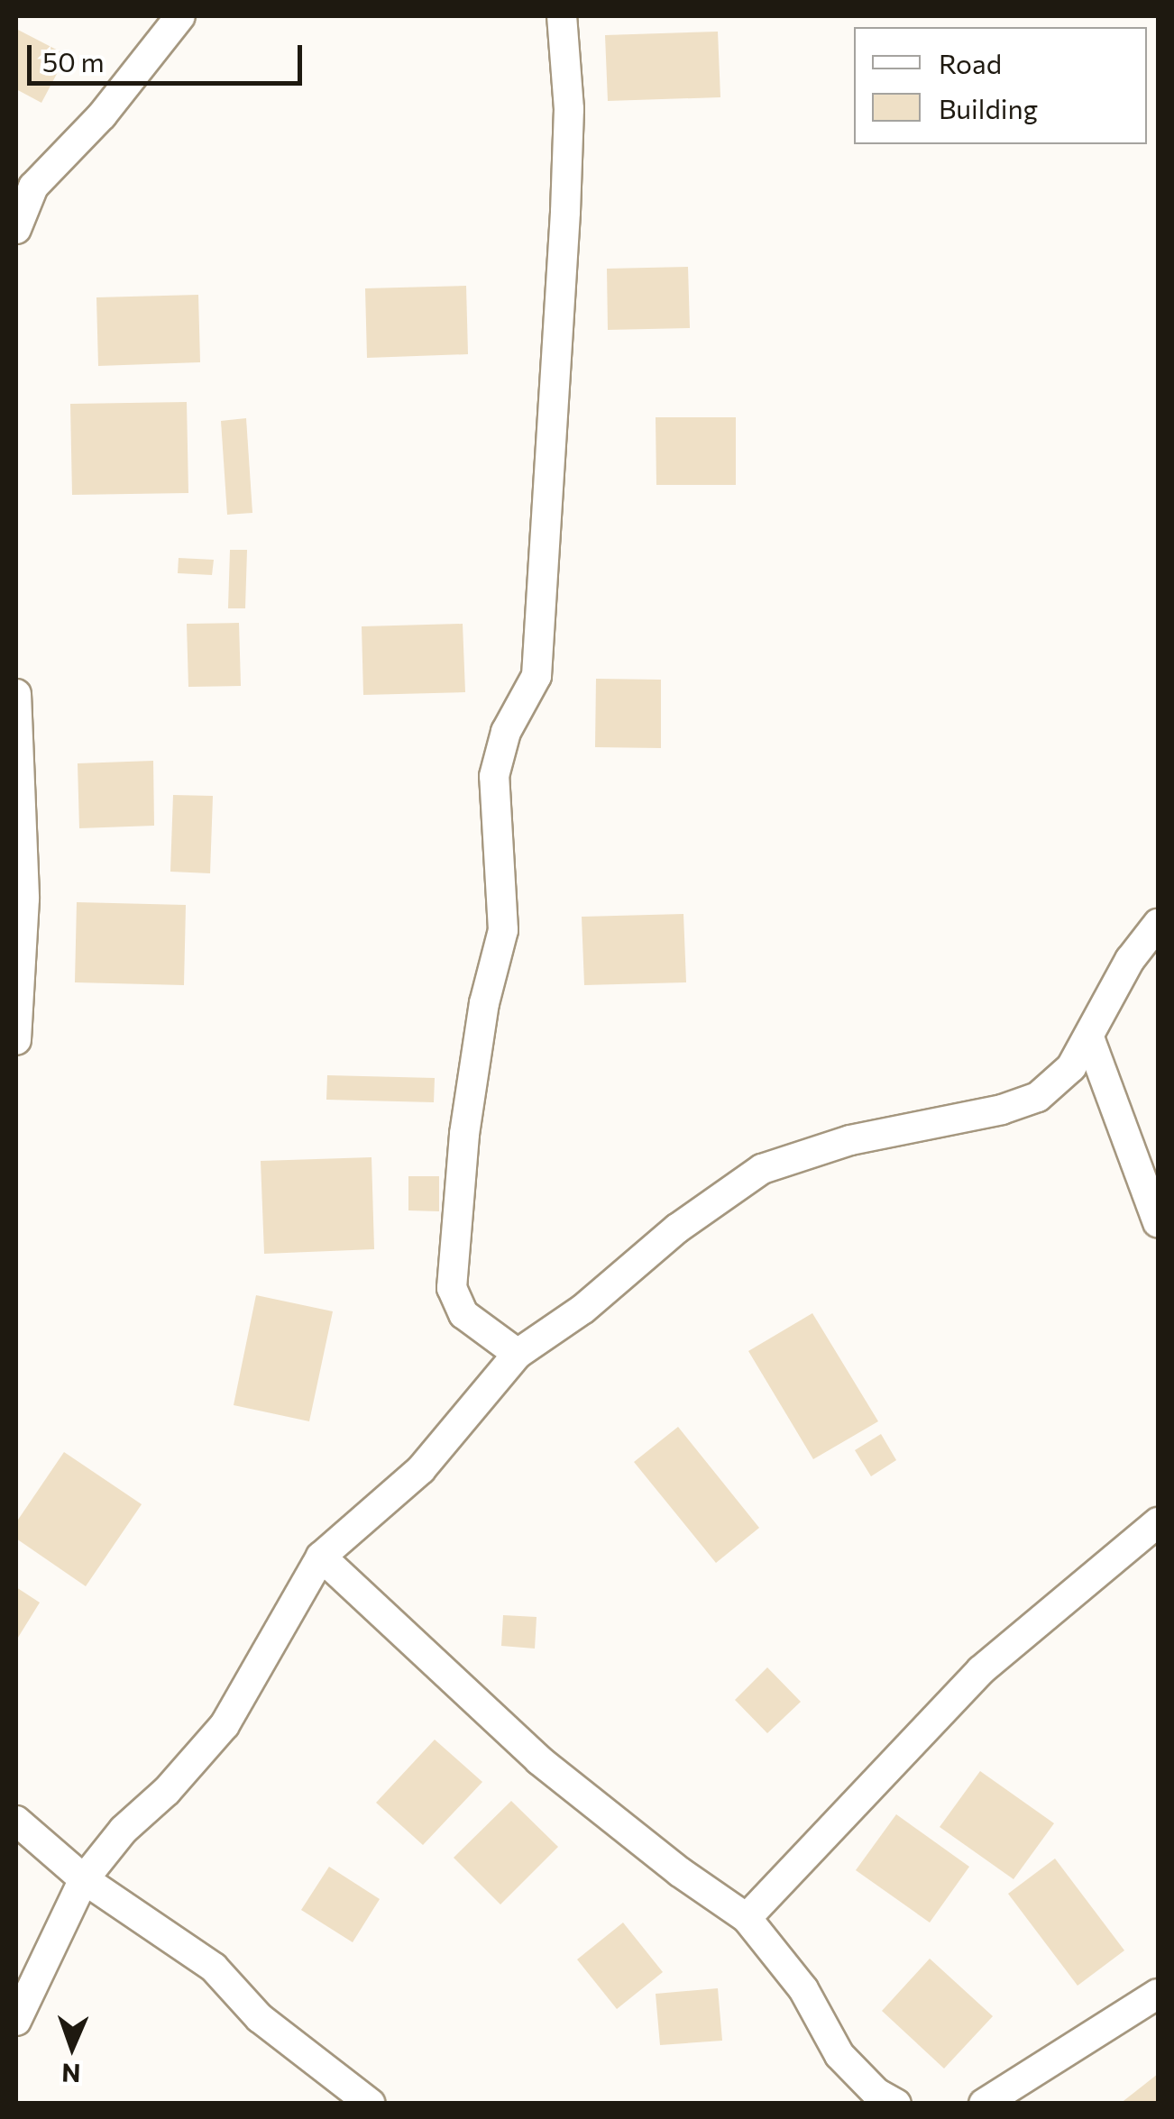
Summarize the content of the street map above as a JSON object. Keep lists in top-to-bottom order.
{
  "legend": ["Road", "Building"],
  "scale_bar": "50 m",
  "north": "bottom"
}
